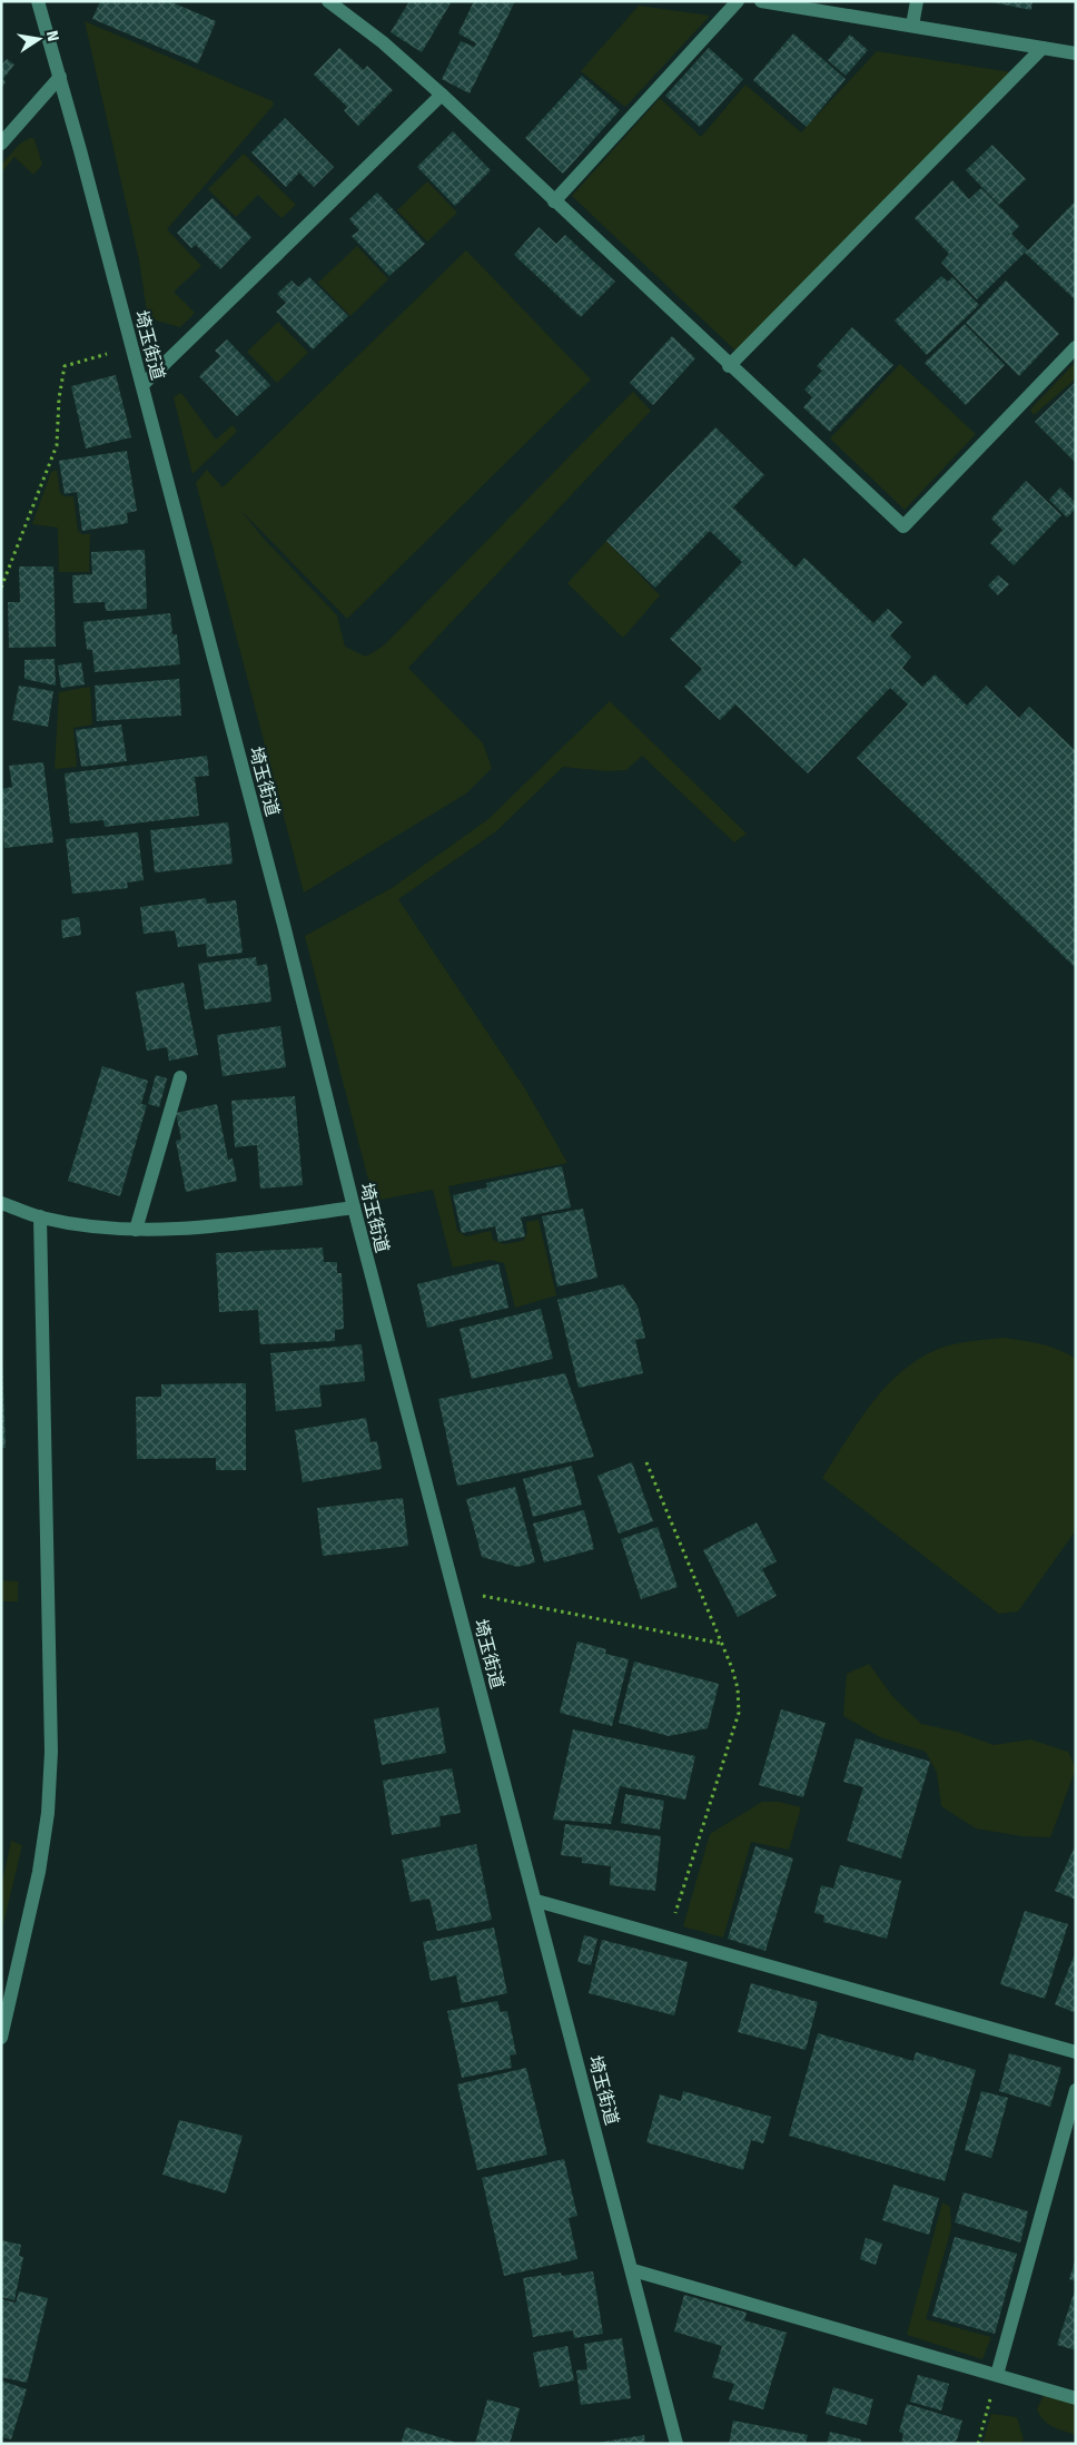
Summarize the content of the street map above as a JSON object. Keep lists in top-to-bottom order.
{
  "streets": {
    "street": ["埼玉街道"]
  },
  "north": "right"
}
